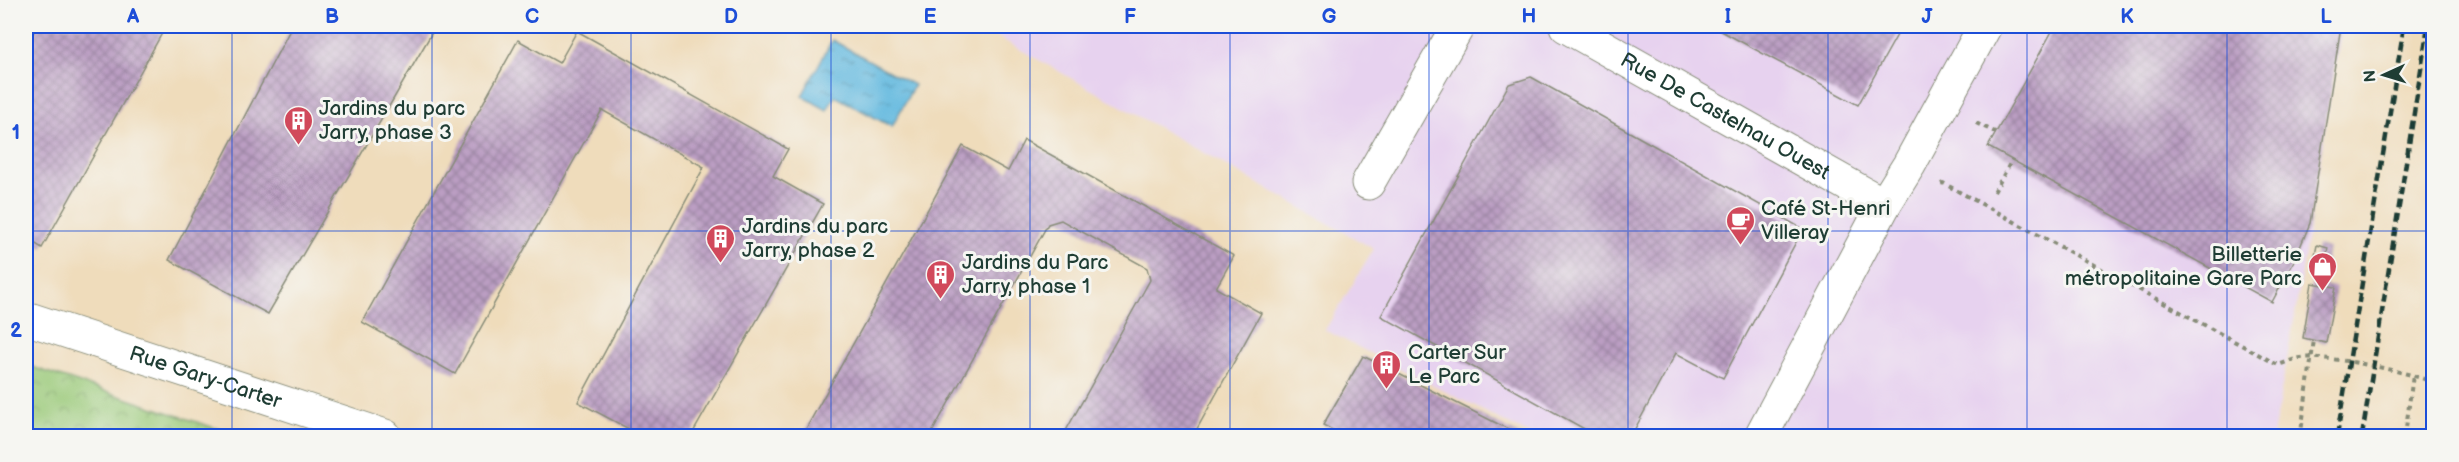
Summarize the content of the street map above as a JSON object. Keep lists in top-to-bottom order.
{
  "streets": {
    "street": ["Rue De Castelnau Ouest", "Rue Gary-Carter"]
  },
  "places": {
    "building": [
      "Jardins du parc Jarry, phase 3",
      "Jardins du parc Jarry, phase 2",
      "Jardins du Parc Jarry, phase 1",
      "Carter Sur Le Parc"
    ],
    "cafe": ["Café St-Henri Villeray"],
    "shop": ["Billetterie métropolitaine Gare Parc"]
  },
  "north": "left",
  "grid": {
    "columns": [
      "A",
      "B",
      "C",
      "D",
      "E",
      "F",
      "G",
      "H",
      "I",
      "J",
      "K",
      "L"
    ],
    "rows": ["1", "2"]
  }
}
